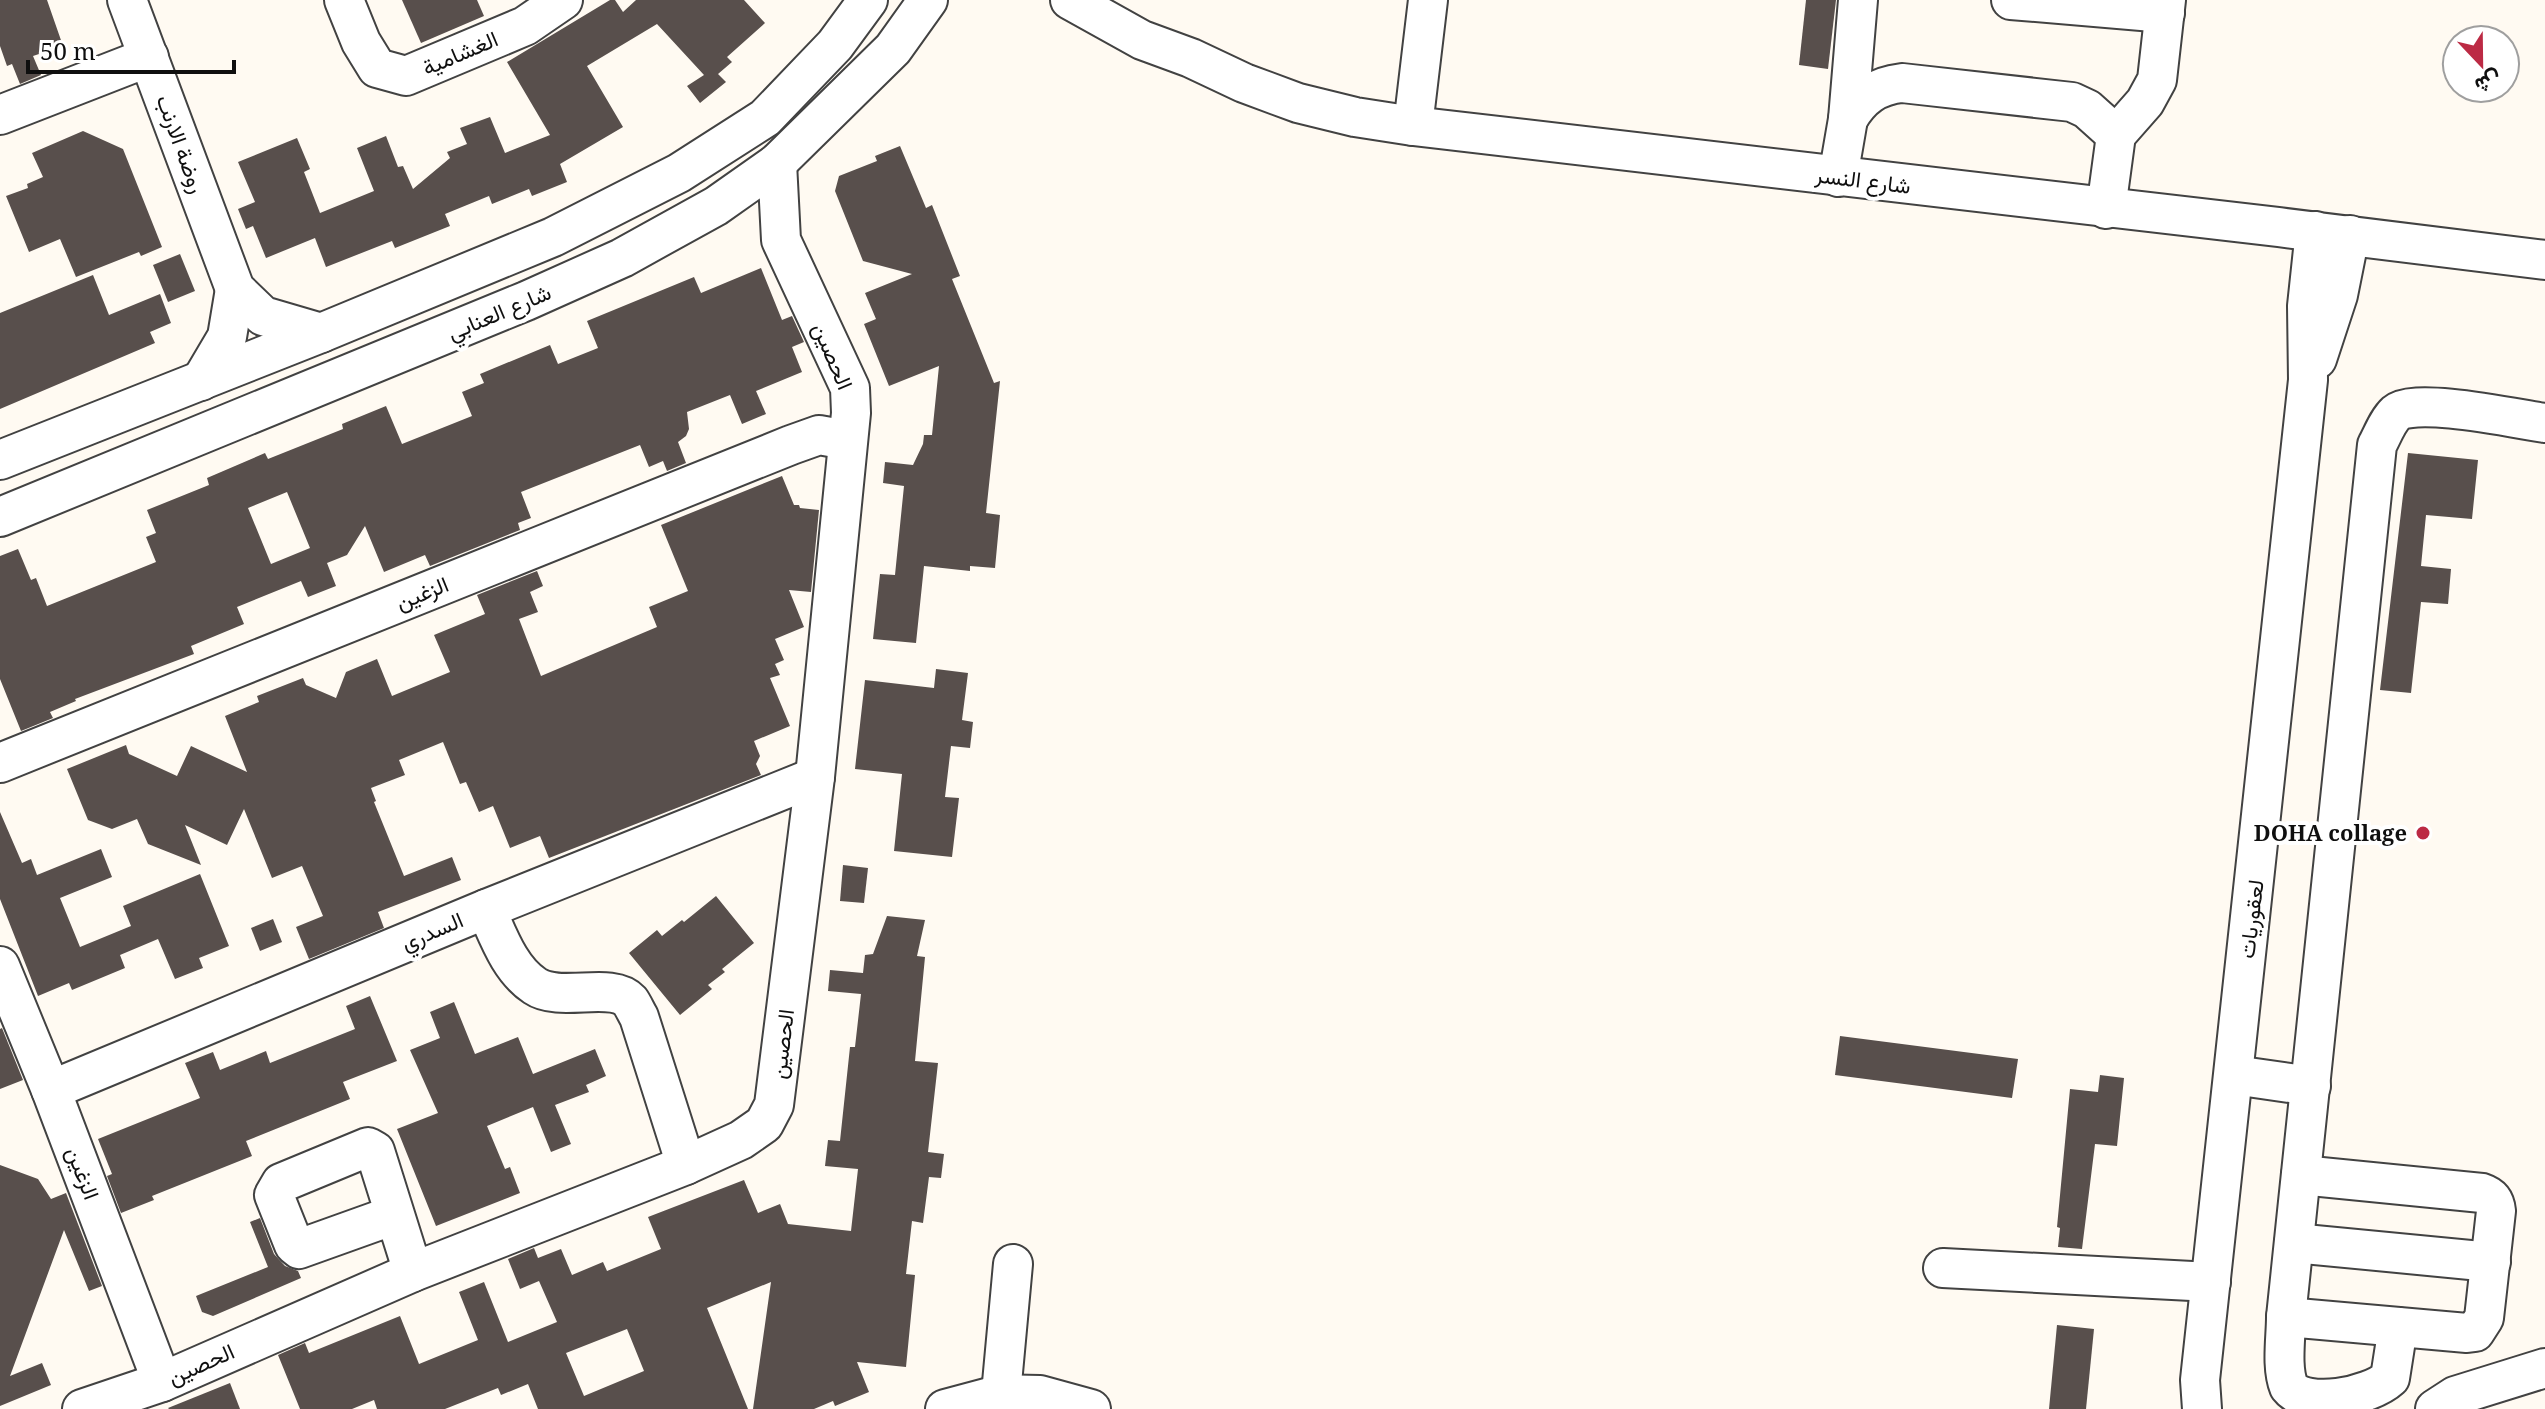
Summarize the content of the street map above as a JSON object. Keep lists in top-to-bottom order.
{
  "streets": {
    "street": [
      "الغشامية",
      "روضة الارنب",
      "شارع النسر",
      "شارع العنابي",
      "الحصين",
      "الزغين",
      "لعقوريات",
      "السدري"
    ]
  },
  "crossings": [
    ["شارع النسر", "لعقوريات"],
    ["شارع العنابي", "الحصين"],
    ["الحصين", "الزغين"],
    ["الحصين", "السدري"],
    ["الزغين", "السدري"]
  ],
  "places": ["DOHA collage"],
  "scale_bar": "50 m",
  "north": "bottom"
}
